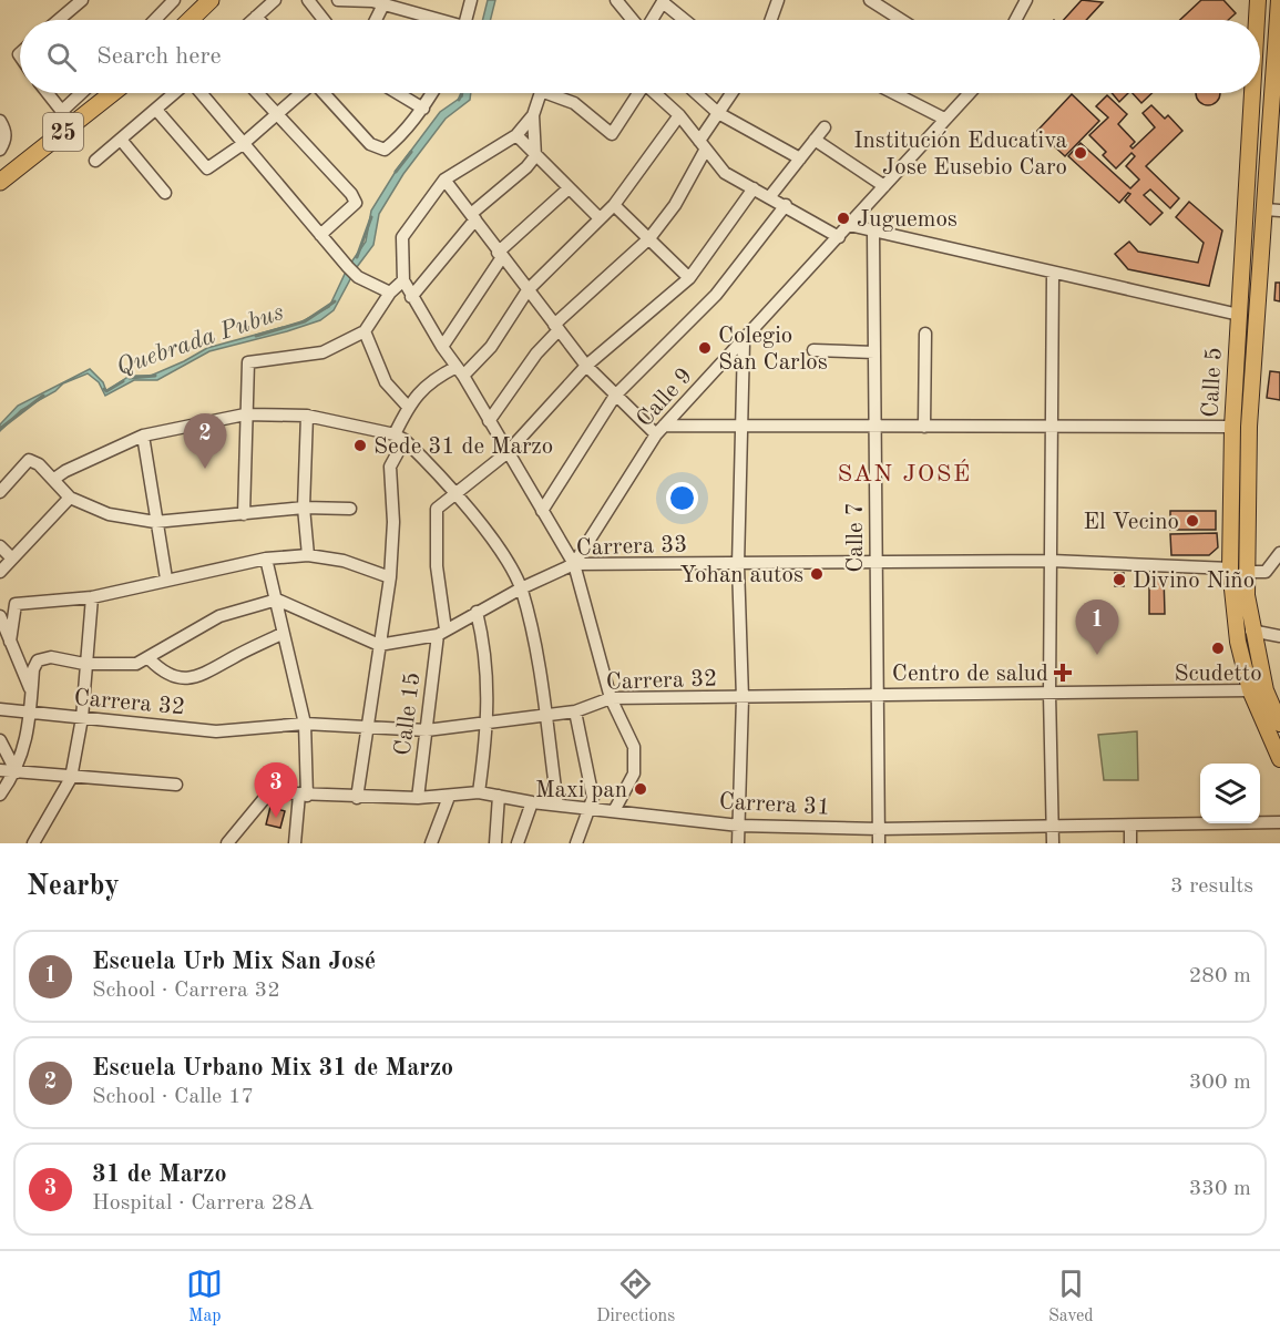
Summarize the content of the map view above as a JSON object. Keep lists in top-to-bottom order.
{
  "streets": {
    "highway": ["25"],
    "main road": ["Calle 5"],
    "street": [
      "Calle 9",
      "Calle 7",
      "Carrera 33",
      "Carrera 32",
      "Calle 15",
      "Carrera 31"
    ]
  },
  "crossings": [
    ["Calle 5", "Carrera 33"],
    ["Calle 5", "Carrera 32"],
    ["Calle 9", "Carrera 33"],
    ["Calle 7", "Carrera 33"],
    ["Calle 7", "Carrera 32"],
    ["Calle 7", "Carrera 31"],
    ["Carrera 33", "Calle 15"],
    ["Carrera 32", "Calle 15"],
    ["Calle 15", "Carrera 31"]
  ],
  "districts": ["SAN JOSÉ"],
  "water": ["Quebrada Pubus"],
  "places": {
    "other": [
      "Institución Educativa Jose Eusebio Caro",
      "Juguemos",
      "Colegio San Carlos",
      "Sede 31 de Marzo",
      "El Vecino",
      "Yohan autos",
      "Divino Niño",
      "Scudetto",
      "Maxi pan"
    ],
    "health": ["Centro de salud"]
  },
  "page": {
    "search": "Search here",
    "pins": ["2", "1", "3"],
    "heading": ["Nearby", "3 results"],
    "list": [
      {
        "mark": "1",
        "name": "Escuela Urb Mix San José",
        "note": "School · Carrera 32",
        "value": "280 m"
      },
      {
        "mark": "2",
        "name": "Escuela Urbano Mix 31 de Marzo",
        "note": "School · Calle 17",
        "value": "300 m"
      },
      {
        "mark": "3",
        "name": "31 de Marzo",
        "note": "Hospital · Carrera 28A",
        "value": "330 m"
      }
    ],
    "nav": ["Map", "Directions", "Saved"]
  }
}
